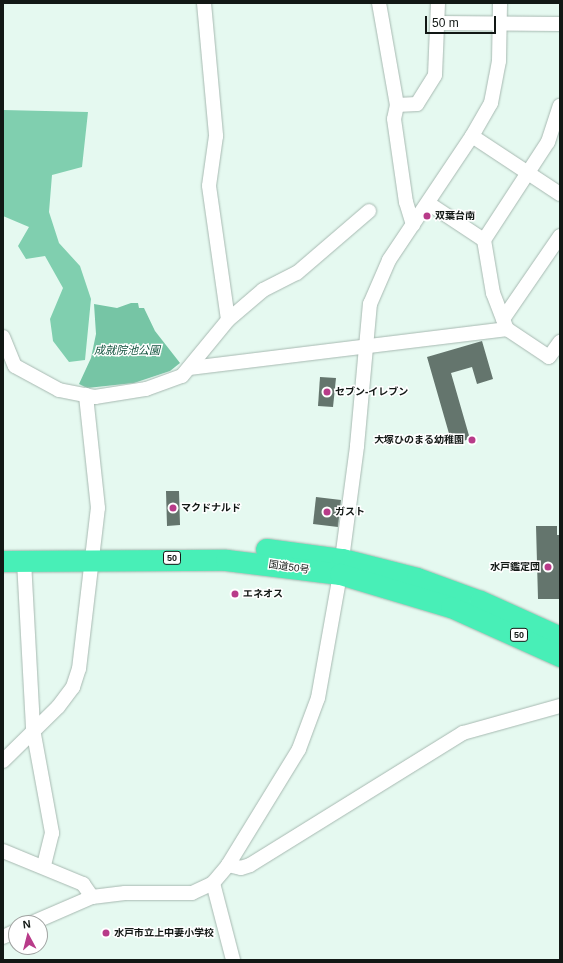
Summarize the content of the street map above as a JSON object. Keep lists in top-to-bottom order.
{
  "streets": {
    "highway": ["50", "国道50号"]
  },
  "water": ["成就院池公園"],
  "places": [
    "双葉台南",
    "セブン-イレブン",
    "大塚ひのまる幼稚園",
    "マクドナルド",
    "ガスト",
    "水戸鑑定団",
    "エネオス",
    "水戸市立上中妻小学校"
  ],
  "scale_bar": "50 m",
  "north": "top"
}
